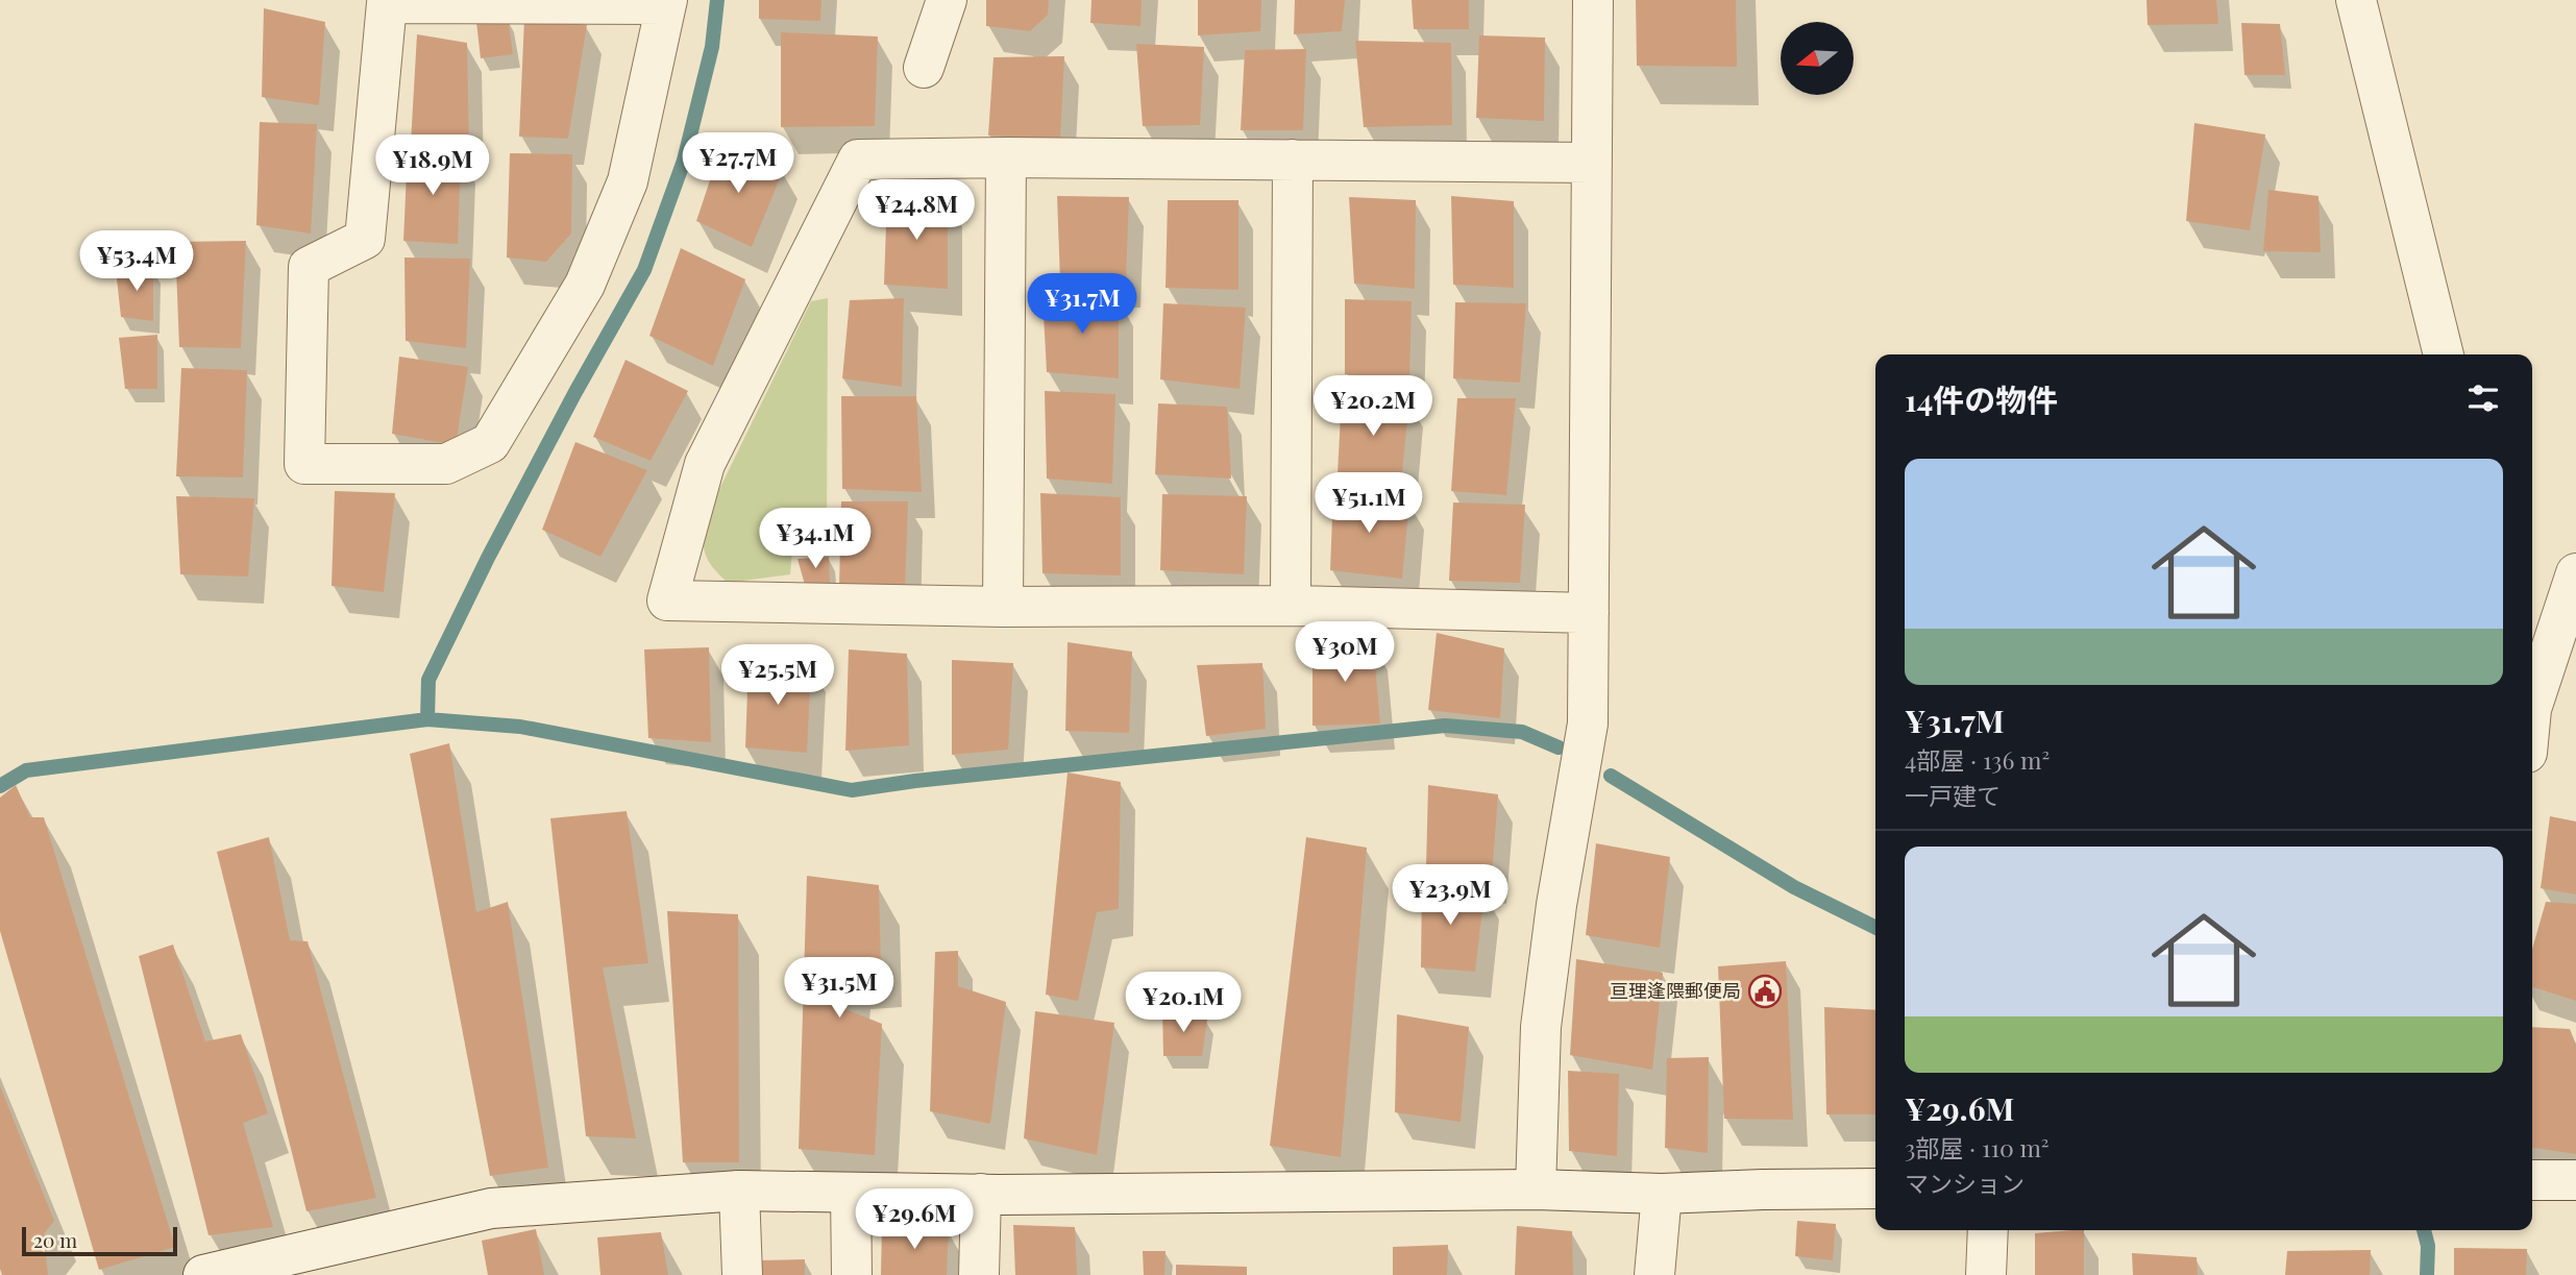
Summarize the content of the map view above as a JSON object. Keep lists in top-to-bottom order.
{
  "places": {
    "public building": ["亘理逢隈郵便局"]
  },
  "scale_bar": "20 m",
  "north": "left",
  "page": {
    "price": [
      "¥27.7M",
      "¥18.9M",
      "¥24.8M",
      "¥53.4M",
      "¥31.7M",
      "¥20.2M",
      "¥51.1M",
      "¥34.1M",
      "¥30M",
      "¥25.5M",
      "¥23.9M",
      "¥31.5M",
      "¥20.1M",
      "¥29.6M"
    ],
    "heading": "14件の物件",
    "list": [
      {
        "name": "¥31.7M",
        "note": "4部屋 · 136 m² · 一戸建て"
      },
      {
        "name": "¥29.6M",
        "note": "3部屋 · 110 m² · マンション"
      }
    ],
    "scale": "20 m"
  }
}
